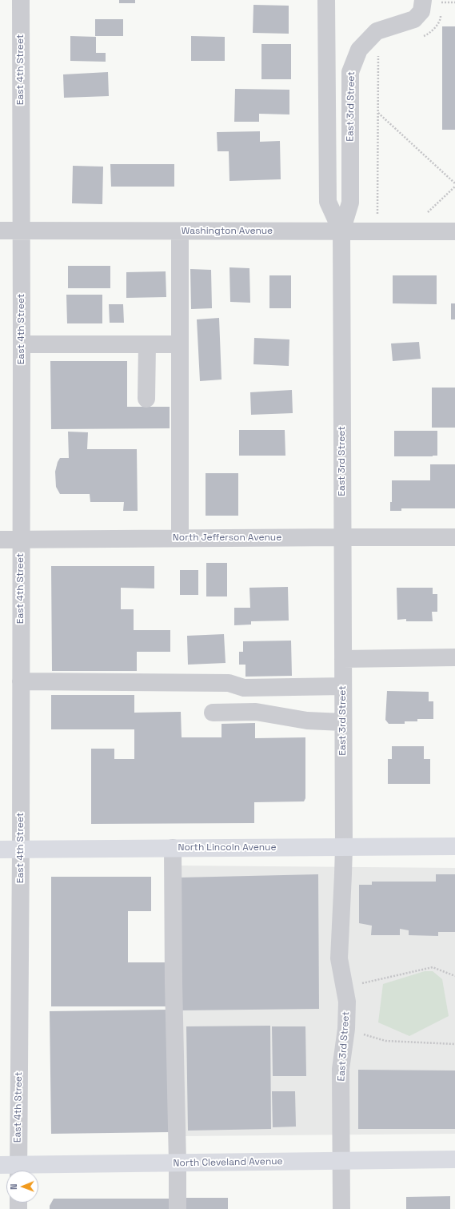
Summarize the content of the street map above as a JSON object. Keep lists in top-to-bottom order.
{
  "streets": {
    "highway": ["North Lincoln Avenue", "North Cleveland Avenue"],
    "street": [
      "East 4th Street",
      "East 3rd Street",
      "Washington Avenue",
      "North Jefferson Avenue"
    ]
  },
  "crossings": [
    ["East 4th Street", "Washington Avenue"],
    ["East 4th Street", "North Jefferson Avenue"],
    ["East 4th Street", "North Lincoln Avenue"],
    ["East 4th Street", "North Cleveland Avenue"],
    ["East 3rd Street", "Washington Avenue"],
    ["East 3rd Street", "North Jefferson Avenue"],
    ["East 3rd Street", "North Lincoln Avenue"],
    ["East 3rd Street", "North Cleveland Avenue"]
  ],
  "north": "left"
}
